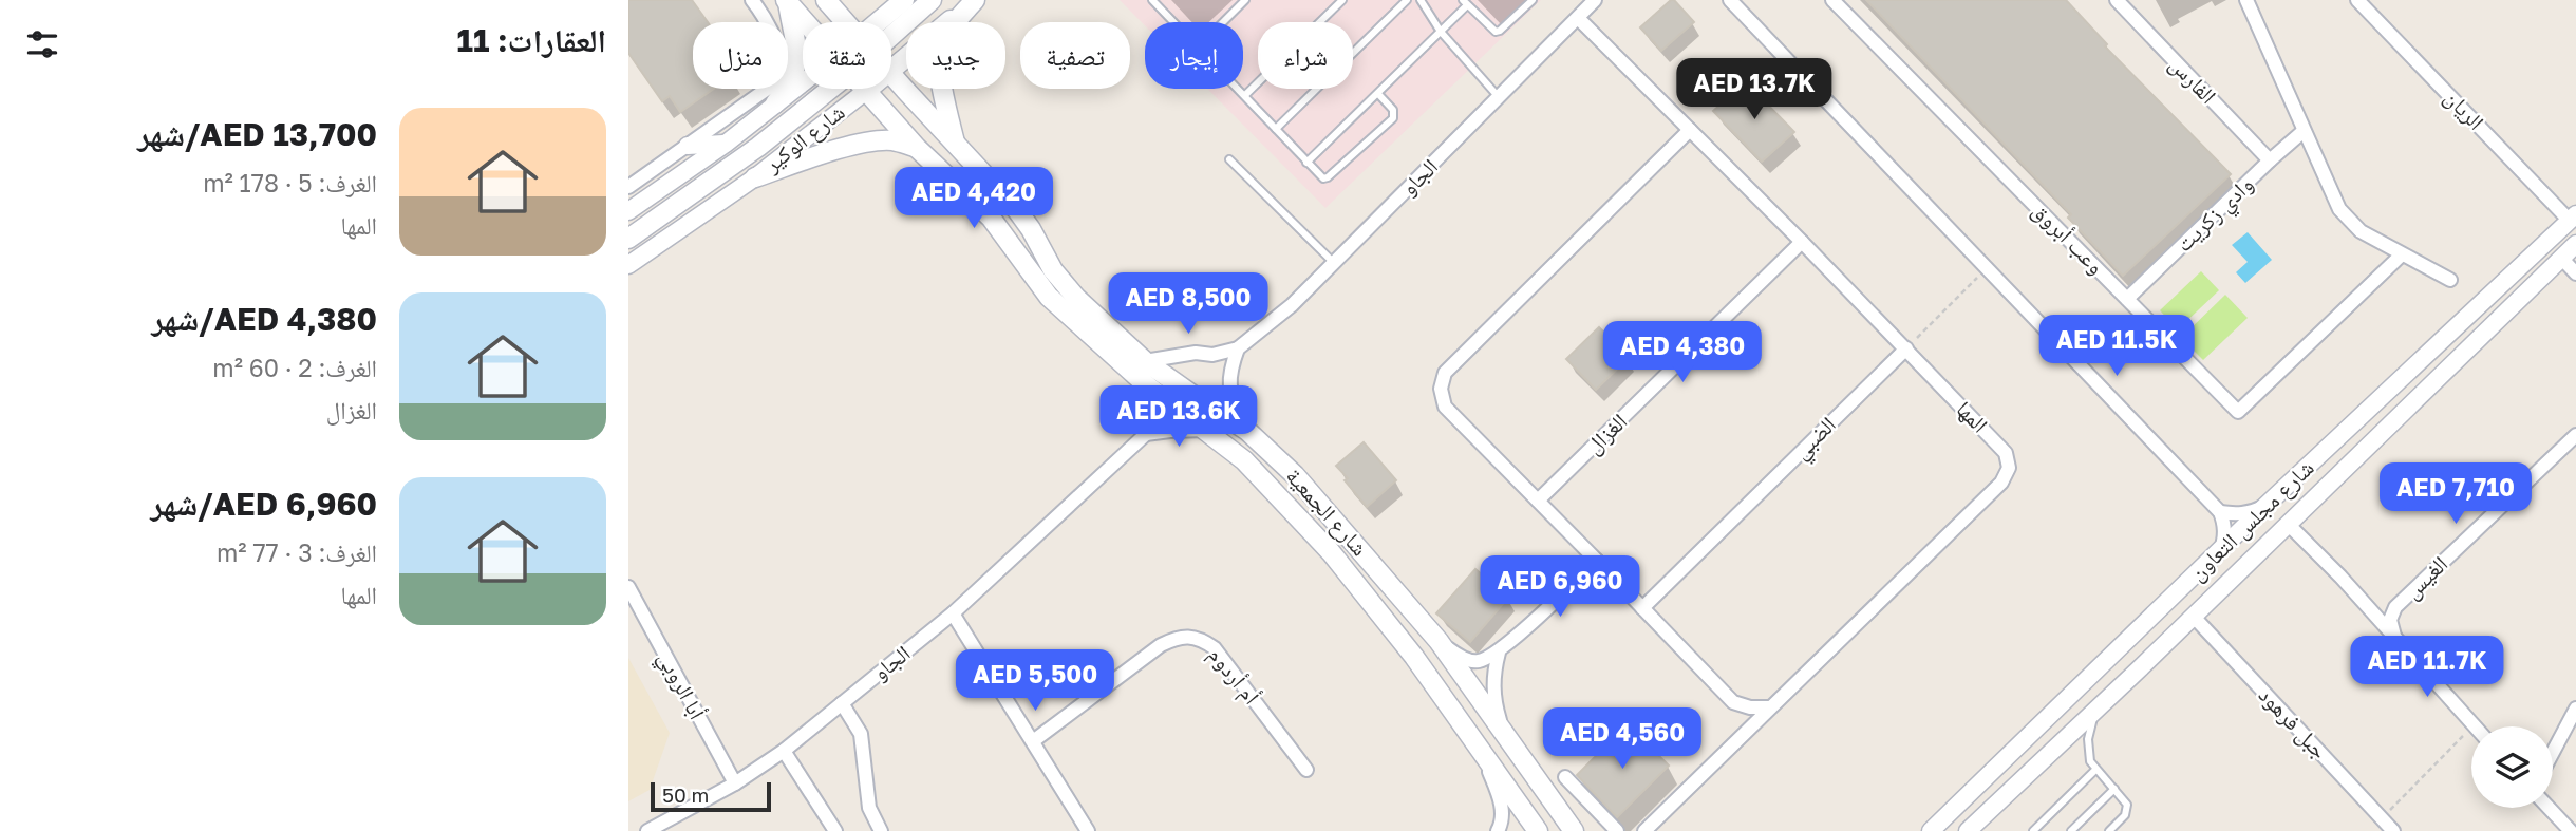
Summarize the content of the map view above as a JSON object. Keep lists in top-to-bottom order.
{
  "streets": {
    "main road": ["شارع الوكير", "شارع الجمعية"],
    "street": [
      "الفارس",
      "الريان",
      "الجاو",
      "وادي زكريت",
      "وعب أبروق",
      "المها",
      "الغزال",
      "الضبي",
      "شارع مجلس التعاون",
      "الغيس",
      "أم أردوم",
      "أبا الروبي",
      "جبل فرهود"
    ]
  },
  "crossings": [
    ["الفارس", "وادي زكريت"],
    ["الريان", "شارع مجلس التعاون"],
    ["شارع الوكير", "شارع الجمعية"],
    ["الجاو", "المها"],
    ["الجاو", "أبا الروبي"],
    ["وادي زكريت", "وعب أبروق"],
    ["المها", "الغزال"],
    ["المها", "الضبي"],
    ["شارع مجلس التعاون", "جبل فرهود"]
  ],
  "scale_bar": "50 m",
  "page": {
    "heading": "العقارات: 11",
    "chip": [
      "شراء",
      "إيجار",
      "تصفية",
      "جديد",
      "شقة",
      "منزل"
    ],
    "price": [
      "AED 13.7K",
      "AED 4,420",
      "AED 8,500",
      "AED 11.5K",
      "AED 4,380",
      "AED 13.6K",
      "AED 7,710",
      "AED 6,960",
      "AED 11.7K",
      "AED 5,500",
      "AED 4,560"
    ],
    "list": [
      {
        "name": "AED 13,700/شهر",
        "note": "الغرف: 5 · 178 m² · المها"
      },
      {
        "name": "AED 4,380/شهر",
        "note": "الغرف: 2 · 60 m² · الغزال"
      },
      {
        "name": "AED 6,960/شهر",
        "note": "الغرف: 3 · 77 m² · المها"
      }
    ],
    "scale": "50 m"
  }
}
